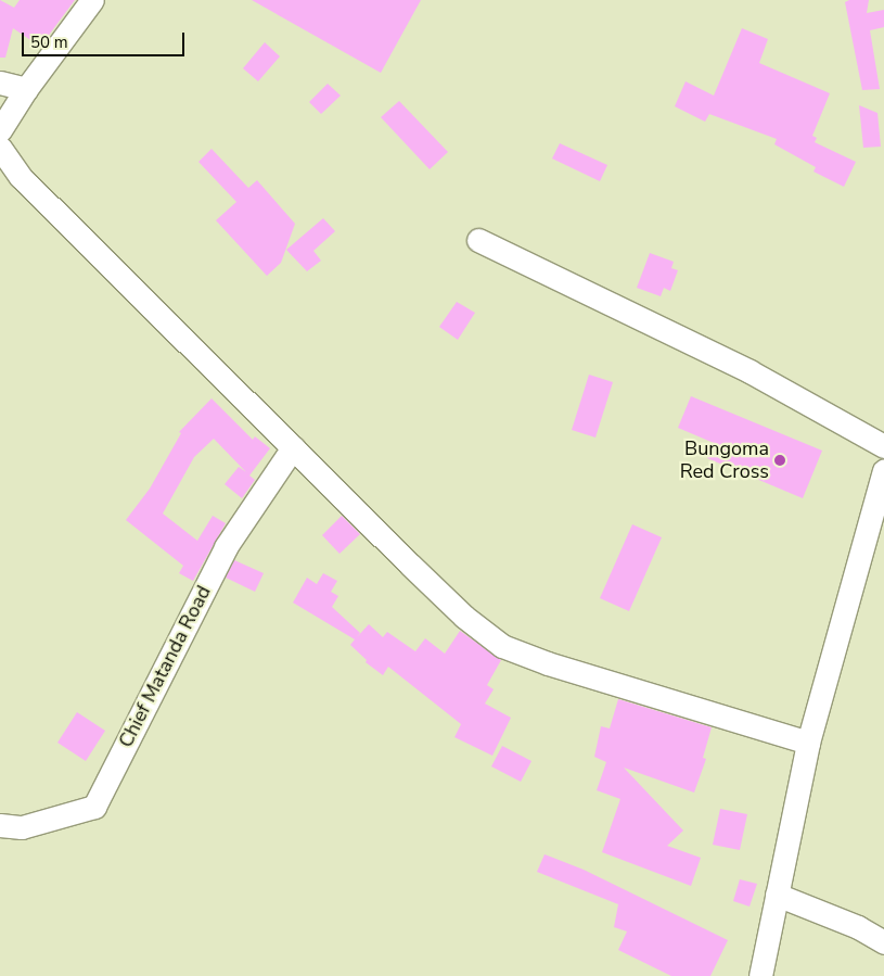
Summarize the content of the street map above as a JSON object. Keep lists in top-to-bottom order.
{
  "streets": {
    "street": ["Chief Matanda Road"]
  },
  "places": ["Bungoma Red Cross"],
  "scale_bar": "50 m"
}
